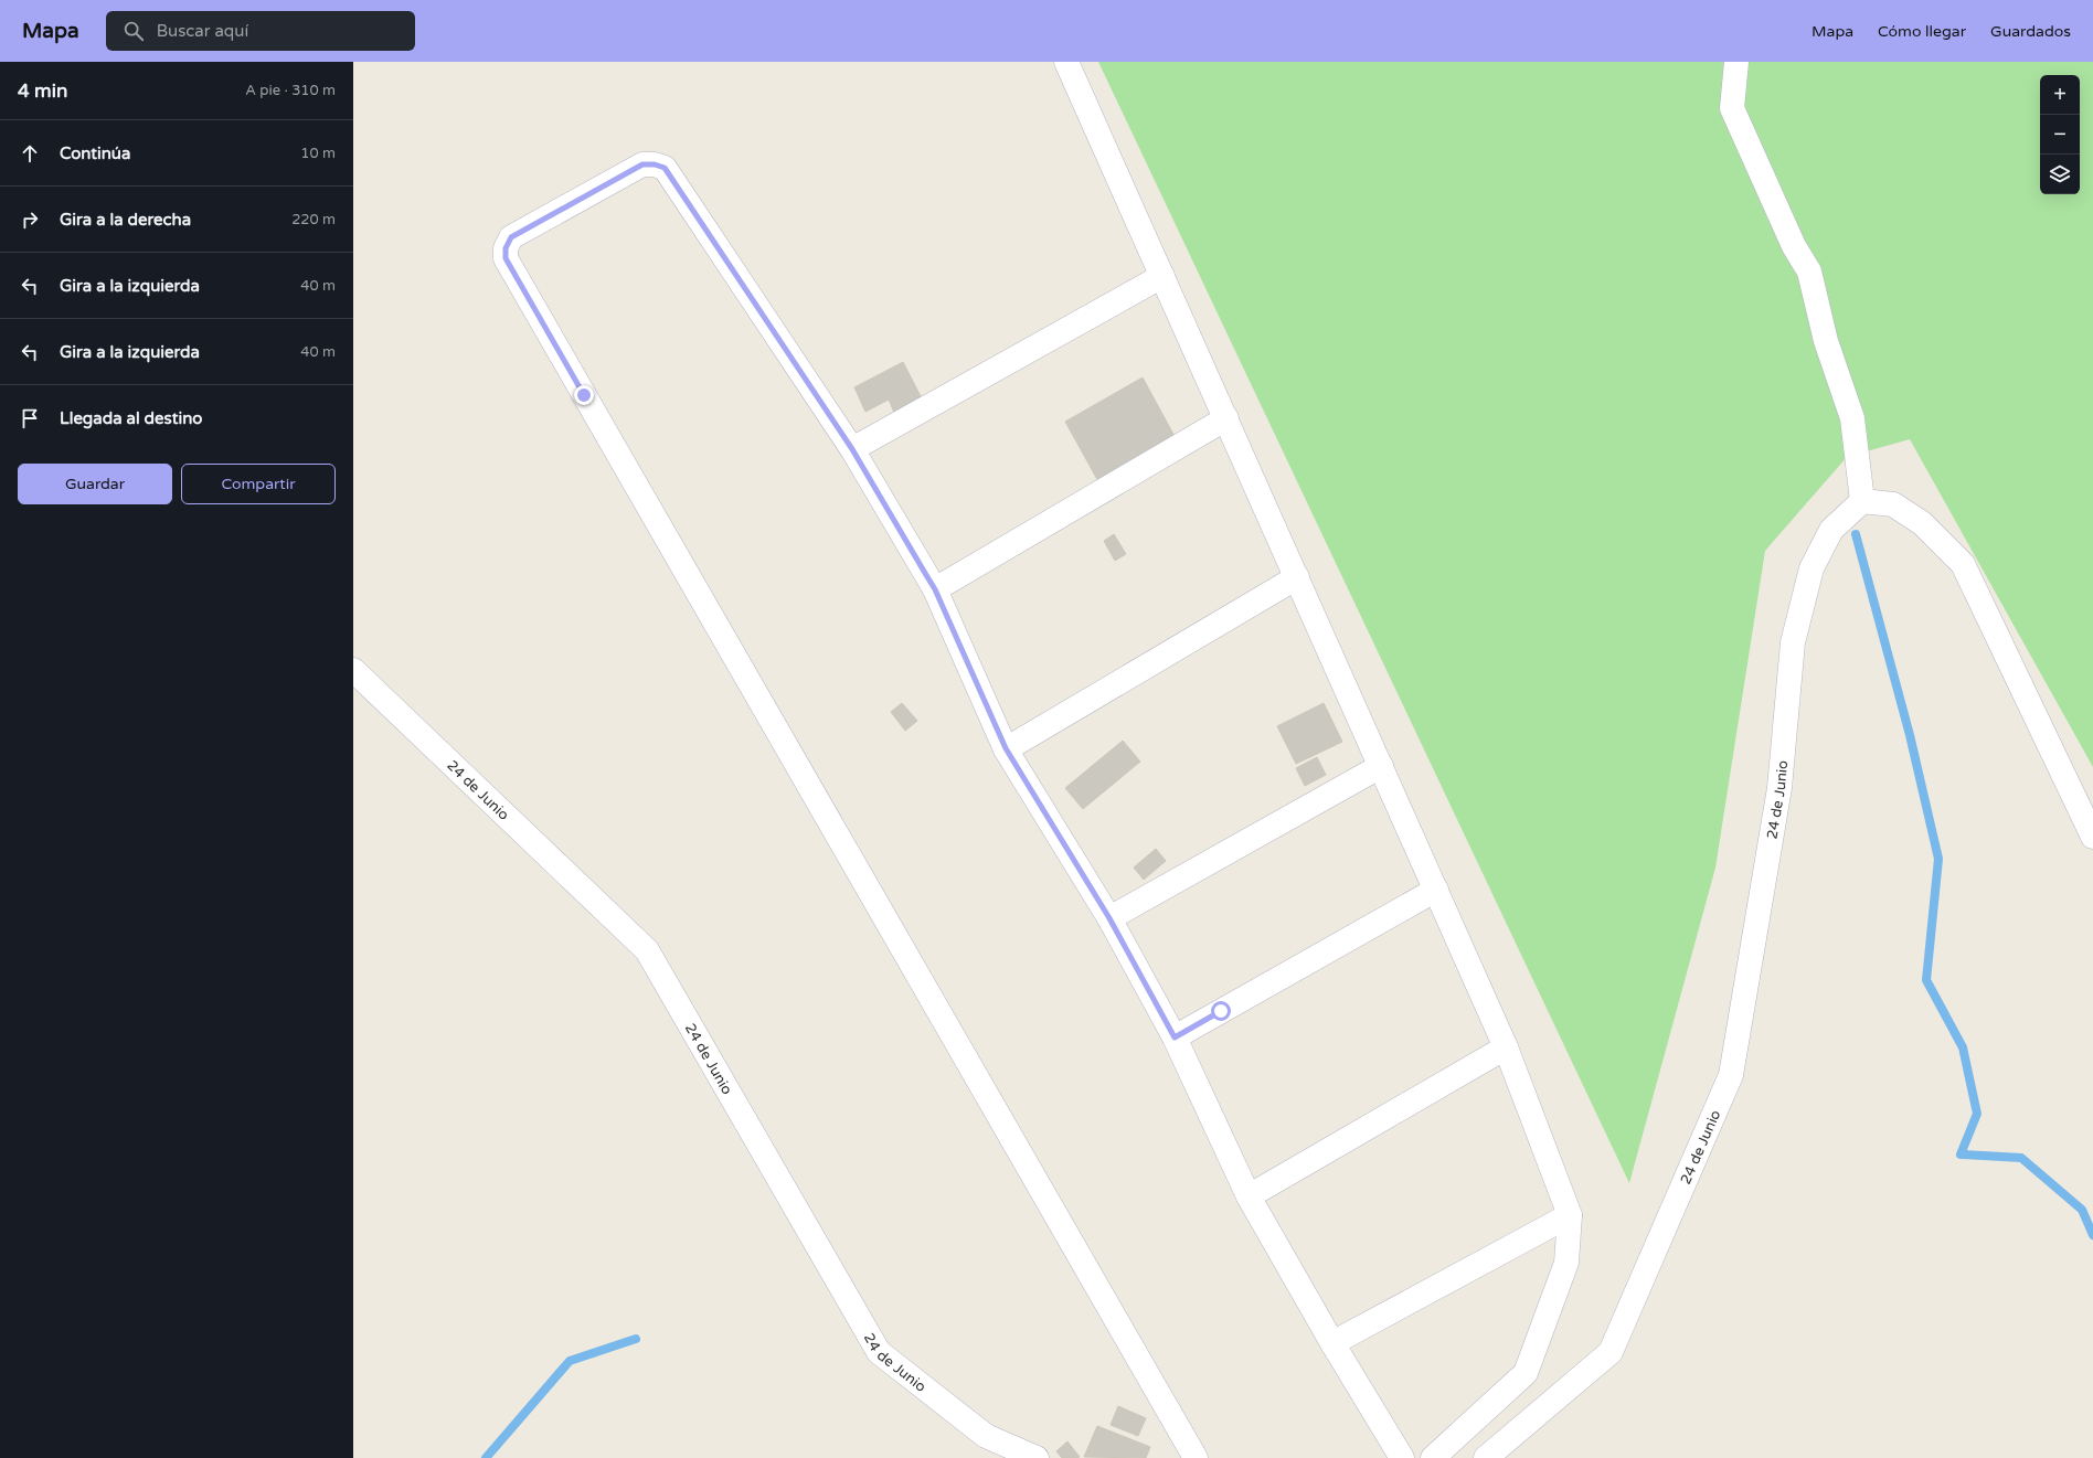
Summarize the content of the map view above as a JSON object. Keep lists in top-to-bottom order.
{
  "streets": {
    "street": ["24 de Junio"]
  },
  "page": {
    "header": "Mapa",
    "search": "Buscar aquí",
    "nav": ["Mapa", "Cómo llegar", "Guardados"],
    "heading": ["4 min", "A pie · 310 m"],
    "map_buttons": ["+", "−"],
    "list": [
      ["Continúa", "10 m"],
      ["Gira a la derecha", "220 m"],
      ["Gira a la izquierda", "40 m"],
      ["Gira a la izquierda", "40 m"],
      "Llegada al destino"
    ],
    "buttons": ["Guardar", "Compartir"]
  }
}
